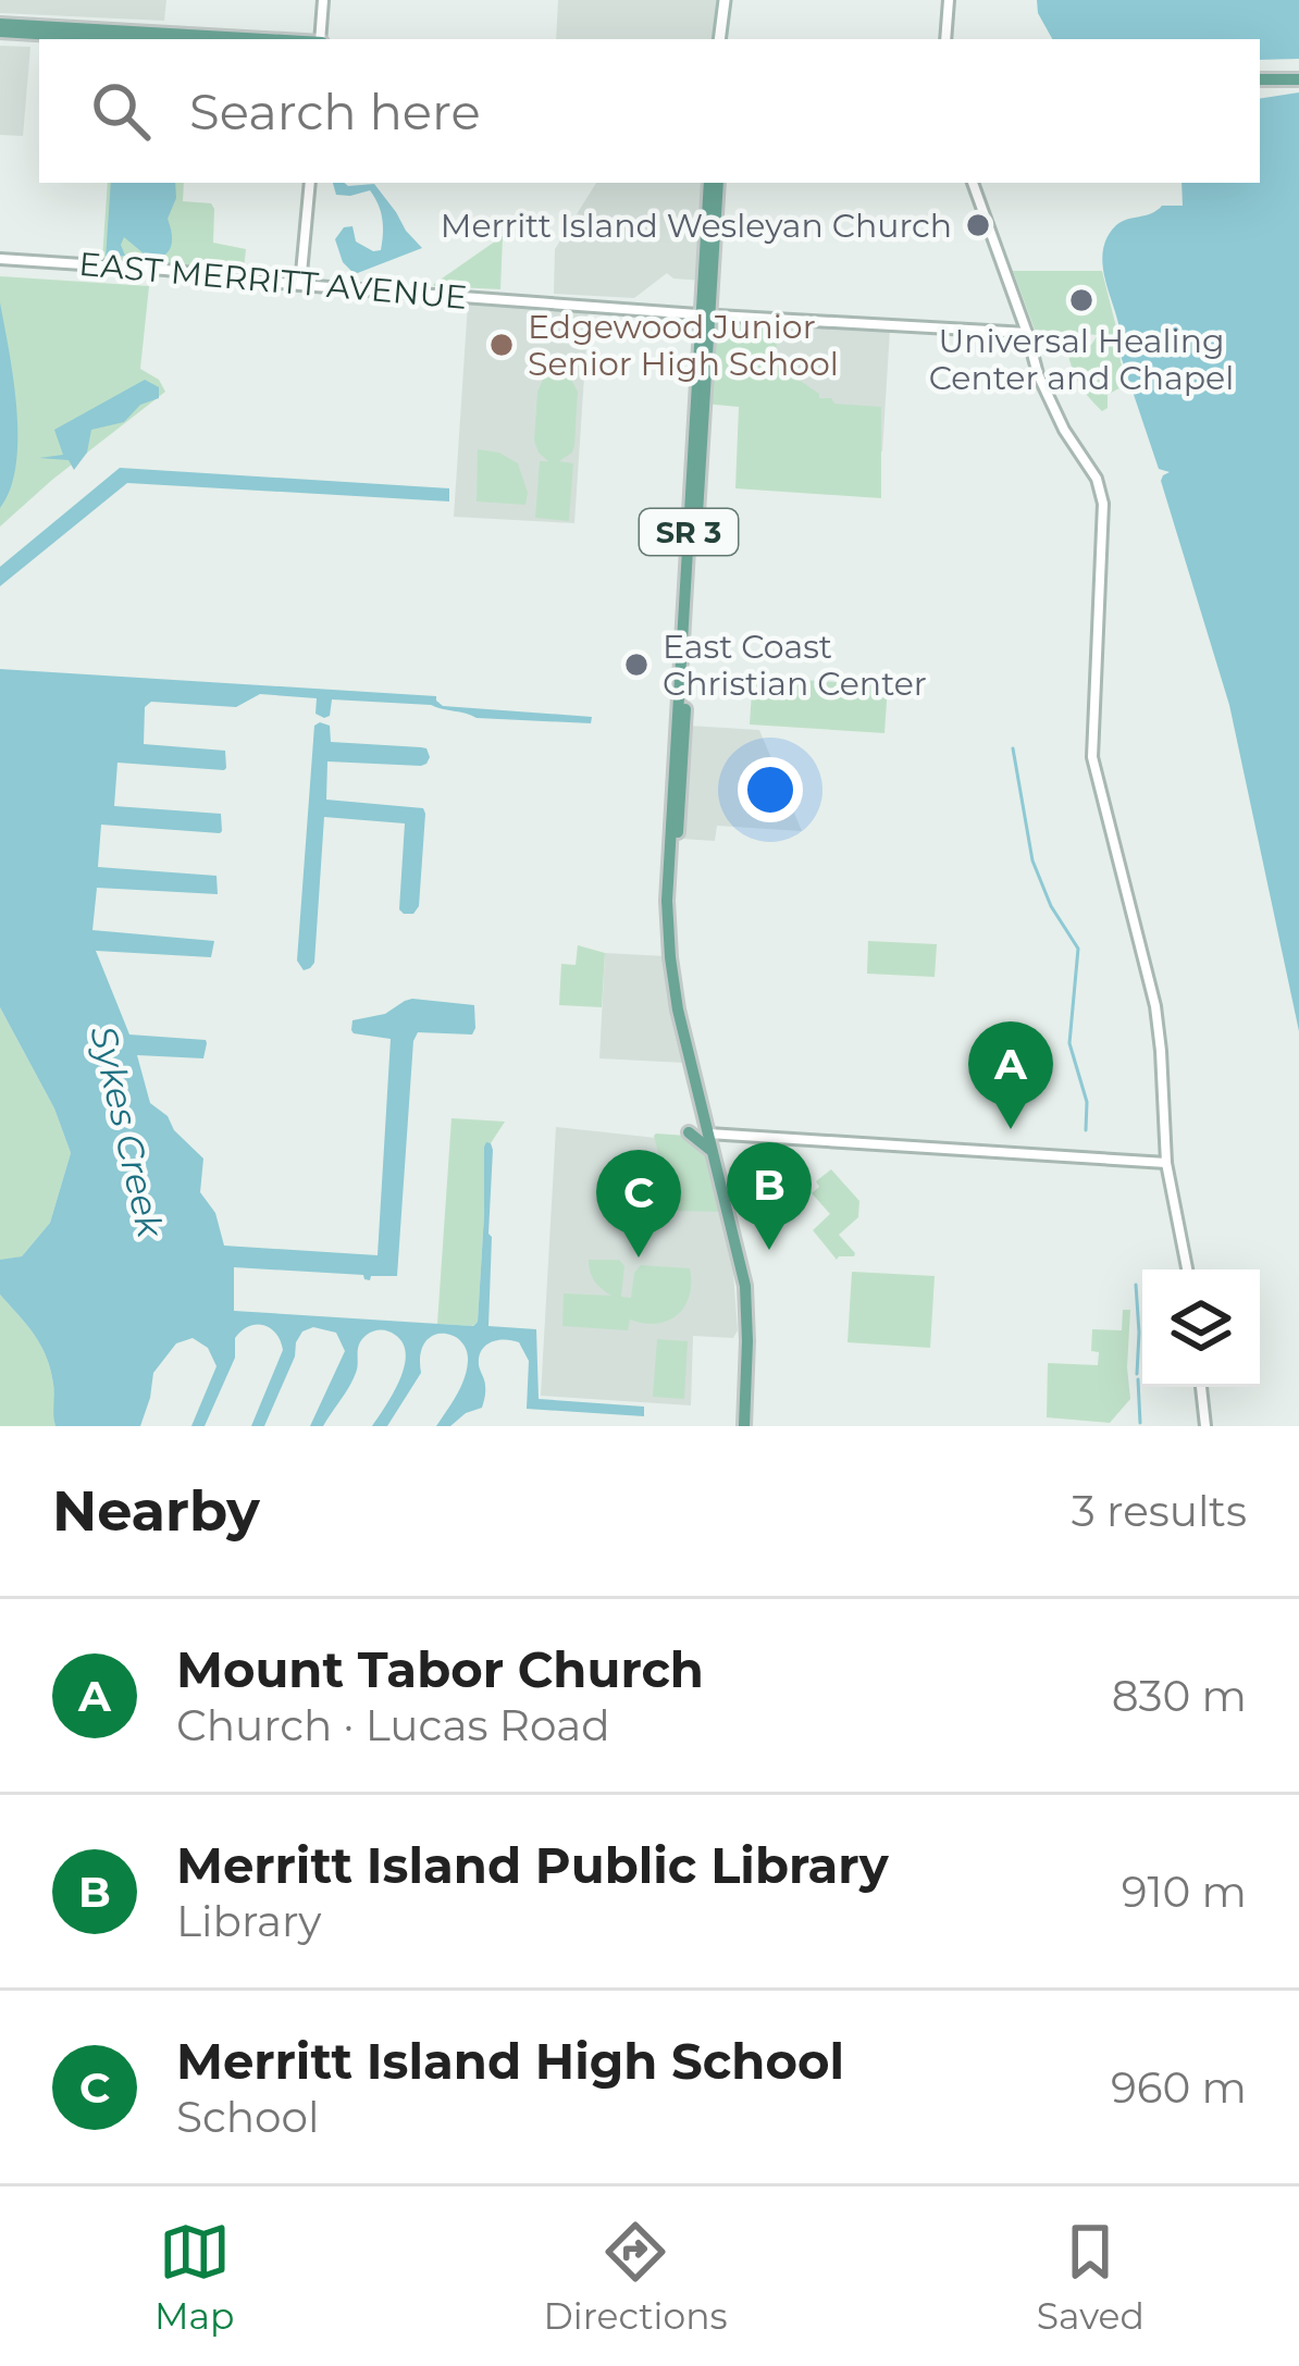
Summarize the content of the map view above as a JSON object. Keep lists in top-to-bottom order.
{
  "streets": {
    "main road": ["SR 3"],
    "street": ["EAST MERRITT AVENUE"]
  },
  "crossings": [
    ["EAST MERRITT AVENUE", "SR 3"]
  ],
  "water": ["Sykes Creek"],
  "places": [
    "Merritt Island Wesleyan Church",
    "Universal Healing Center and Chapel",
    "Edgewood Junior Senior High School",
    "East Coast Christian Center"
  ],
  "page": {
    "search": "Search here",
    "pins": ["A", "B", "C"],
    "heading": ["Nearby", "3 results"],
    "list": [
      {
        "mark": "A",
        "name": "Mount Tabor Church",
        "note": "Church · Lucas Road",
        "value": "830 m"
      },
      {
        "mark": "B",
        "name": "Merritt Island Public Library",
        "note": "Library",
        "value": "910 m"
      },
      {
        "mark": "C",
        "name": "Merritt Island High School",
        "note": "School",
        "value": "960 m"
      }
    ],
    "nav": ["Map", "Directions", "Saved"]
  }
}
